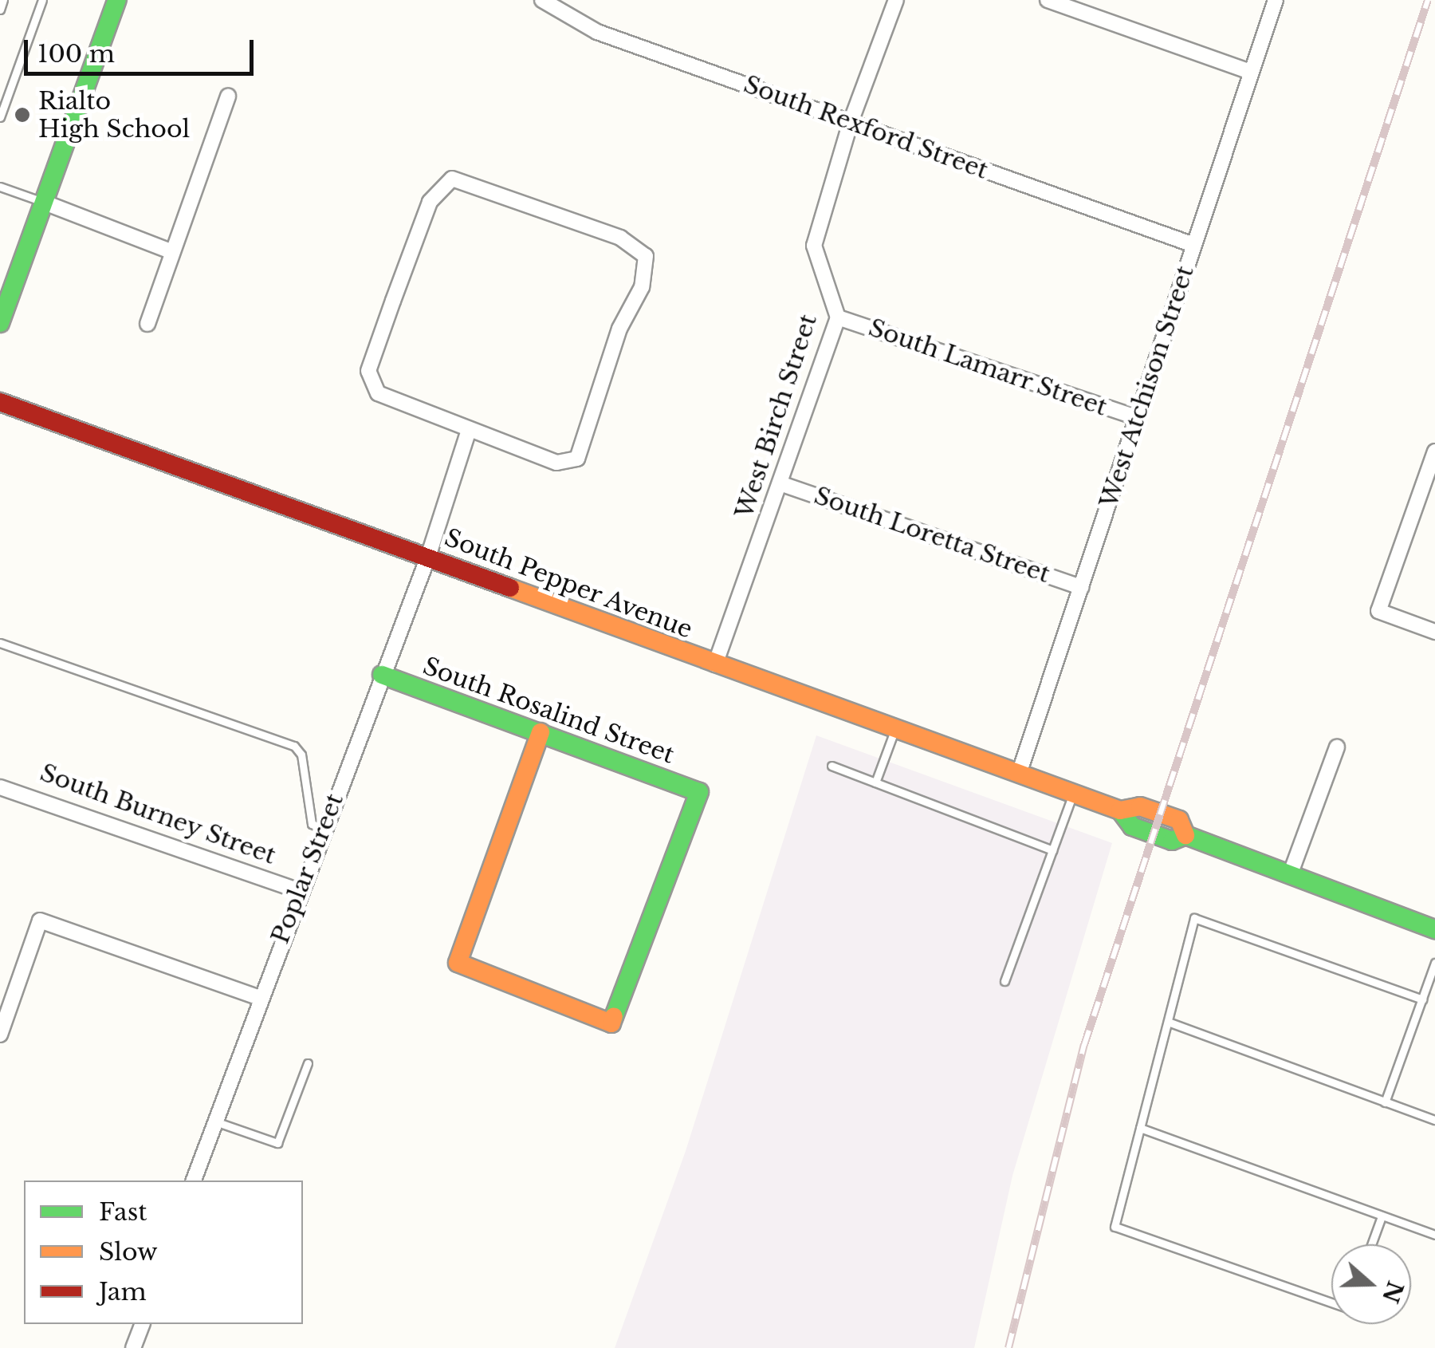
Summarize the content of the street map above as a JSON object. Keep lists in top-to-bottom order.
{
  "streets": {
    "main road": ["South Pepper Avenue", "South Rosalind Street"],
    "street": [
      "South Rexford Street",
      "South Lamarr Street",
      "West Atchison Street",
      "West Birch Street",
      "South Loretta Street",
      "South Burney Street",
      "Poplar Street"
    ]
  },
  "crossings": [
    ["South Rexford Street", "West Atchison Street"],
    ["South Rexford Street", "West Birch Street"],
    ["South Lamarr Street", "West Atchison Street"],
    ["South Lamarr Street", "West Birch Street"],
    ["West Atchison Street", "South Loretta Street"],
    ["West Atchison Street", "South Pepper Avenue"],
    ["West Birch Street", "South Loretta Street"],
    ["West Birch Street", "South Pepper Avenue"],
    ["South Pepper Avenue", "Poplar Street"],
    ["South Rosalind Street", "Poplar Street"],
    ["South Burney Street", "Poplar Street"]
  ],
  "places": ["Rialto High School"],
  "legend": ["Fast", "Slow", "Jam"],
  "scale_bar": "100 m",
  "north": "right"
}
